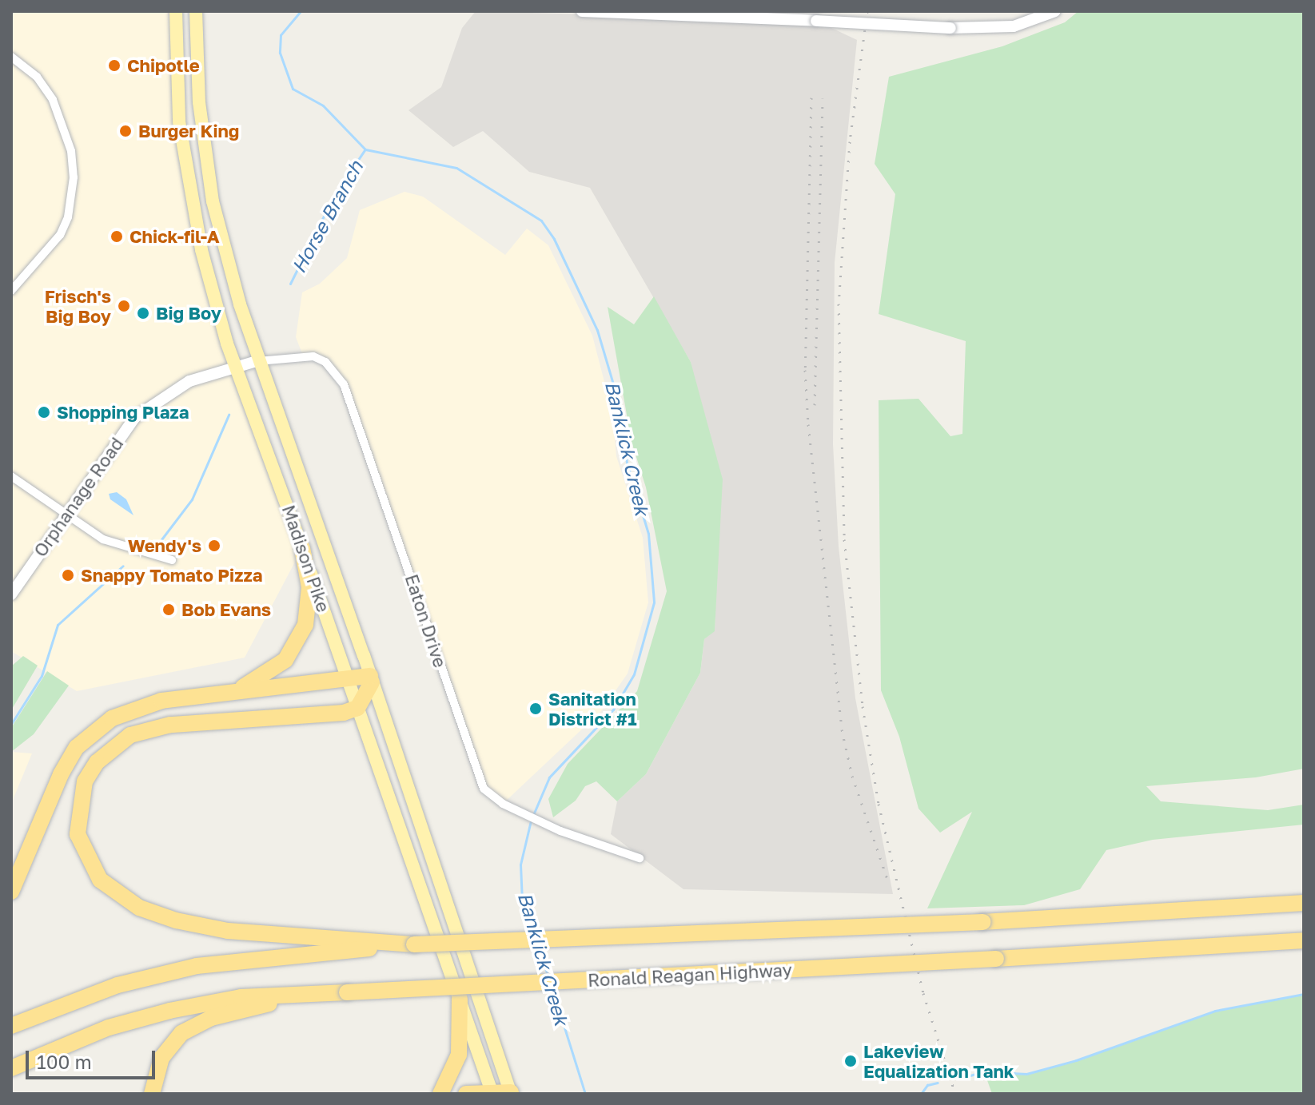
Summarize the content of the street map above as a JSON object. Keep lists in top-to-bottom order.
{
  "streets": {
    "highway": ["Ronald Reagan Highway"],
    "main road": ["Madison Pike"],
    "street": ["Orphanage Road", "Eaton Drive"]
  },
  "crossings": [
    ["Orphanage Road", "Madison Pike"],
    ["Orphanage Road", "Eaton Drive"],
    ["Madison Pike", "Eaton Drive"]
  ],
  "water": ["Horse Branch", "Banklick Creek"],
  "places": [
    "Chipotle",
    "Burger King",
    "Chick-fil-A",
    "Frisch's Big Boy",
    "Big Boy",
    "Shopping Plaza",
    "Wendy's",
    "Snappy Tomato Pizza",
    "Bob Evans",
    "Sanitation District #1",
    "Lakeview Equalization Tank"
  ],
  "scale_bar": "100 m"
}
